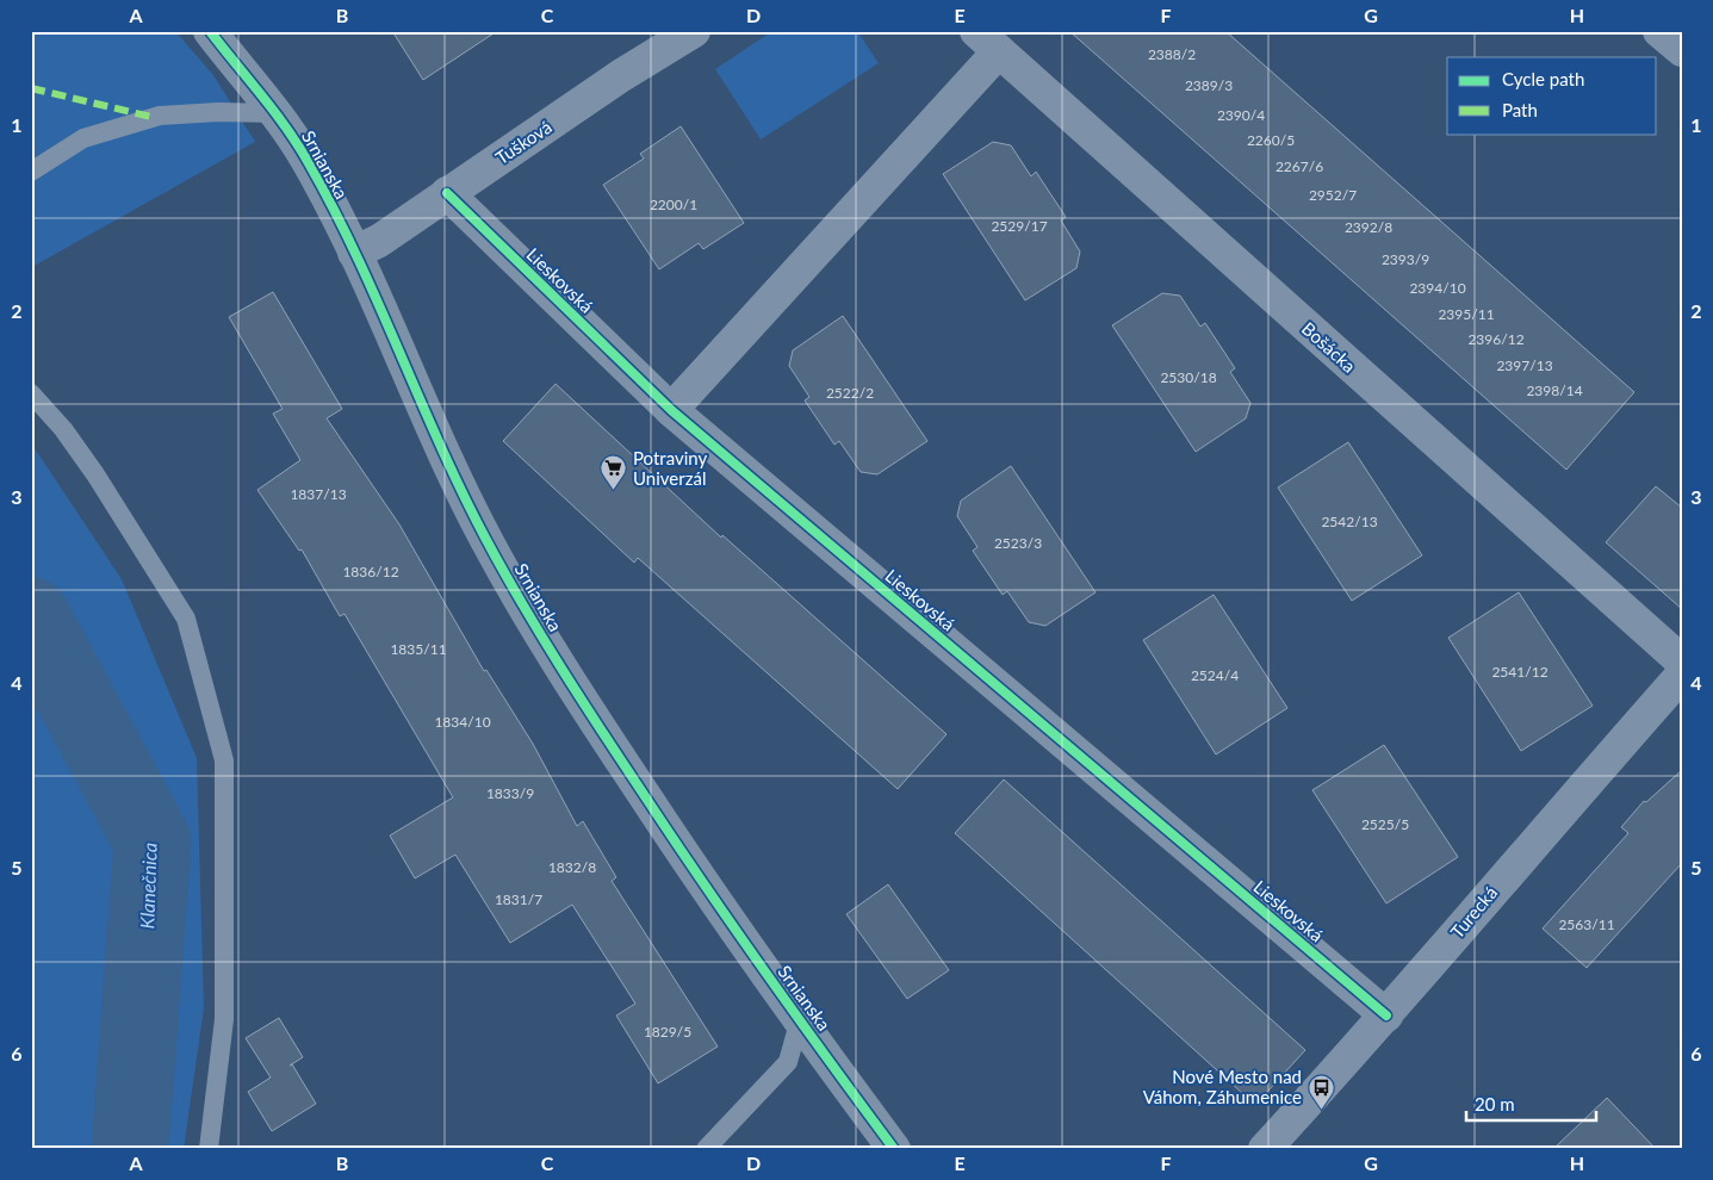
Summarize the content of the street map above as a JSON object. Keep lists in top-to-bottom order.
{
  "streets": {
    "street": [
      "Tušková",
      "Srnianska",
      "Lieskovská",
      "Bošácka",
      "Turecká"
    ]
  },
  "crossings": [
    ["Tušková", "Srnianska"],
    ["Tušková", "Lieskovská"],
    ["Lieskovská", "Turecká"]
  ],
  "water": ["Klanečnica"],
  "places": {
    "supermarket": ["Potraviny Univerzál"],
    "bus stop": ["Nové Mesto nad Váhom, Záhumenice"]
  },
  "house_numbers": [
    "2388/2",
    "2389/3",
    "2390/4",
    "2260/5",
    "2267/6",
    "2952/7",
    "2200/1",
    "2529/17",
    "2392/8",
    "2393/9",
    "2394/10",
    "2395/11",
    "2396/12",
    "2397/13",
    "2530/18",
    "2398/14",
    "2522/2",
    "1837/13",
    "2542/13",
    "2523/3",
    "1836/12",
    "1835/11",
    "2541/12",
    "2524/4",
    "1834/10",
    "1833/9",
    "2525/5",
    "1832/8",
    "1831/7",
    "2563/11",
    "1829/5"
  ],
  "legend": ["Cycle path", "Path"],
  "scale_bar": "20 m",
  "grid": {
    "columns": [
      "A",
      "B",
      "C",
      "D",
      "E",
      "F",
      "G",
      "H"
    ],
    "rows": [
      "1",
      "2",
      "3",
      "4",
      "5",
      "6"
    ]
  }
}
